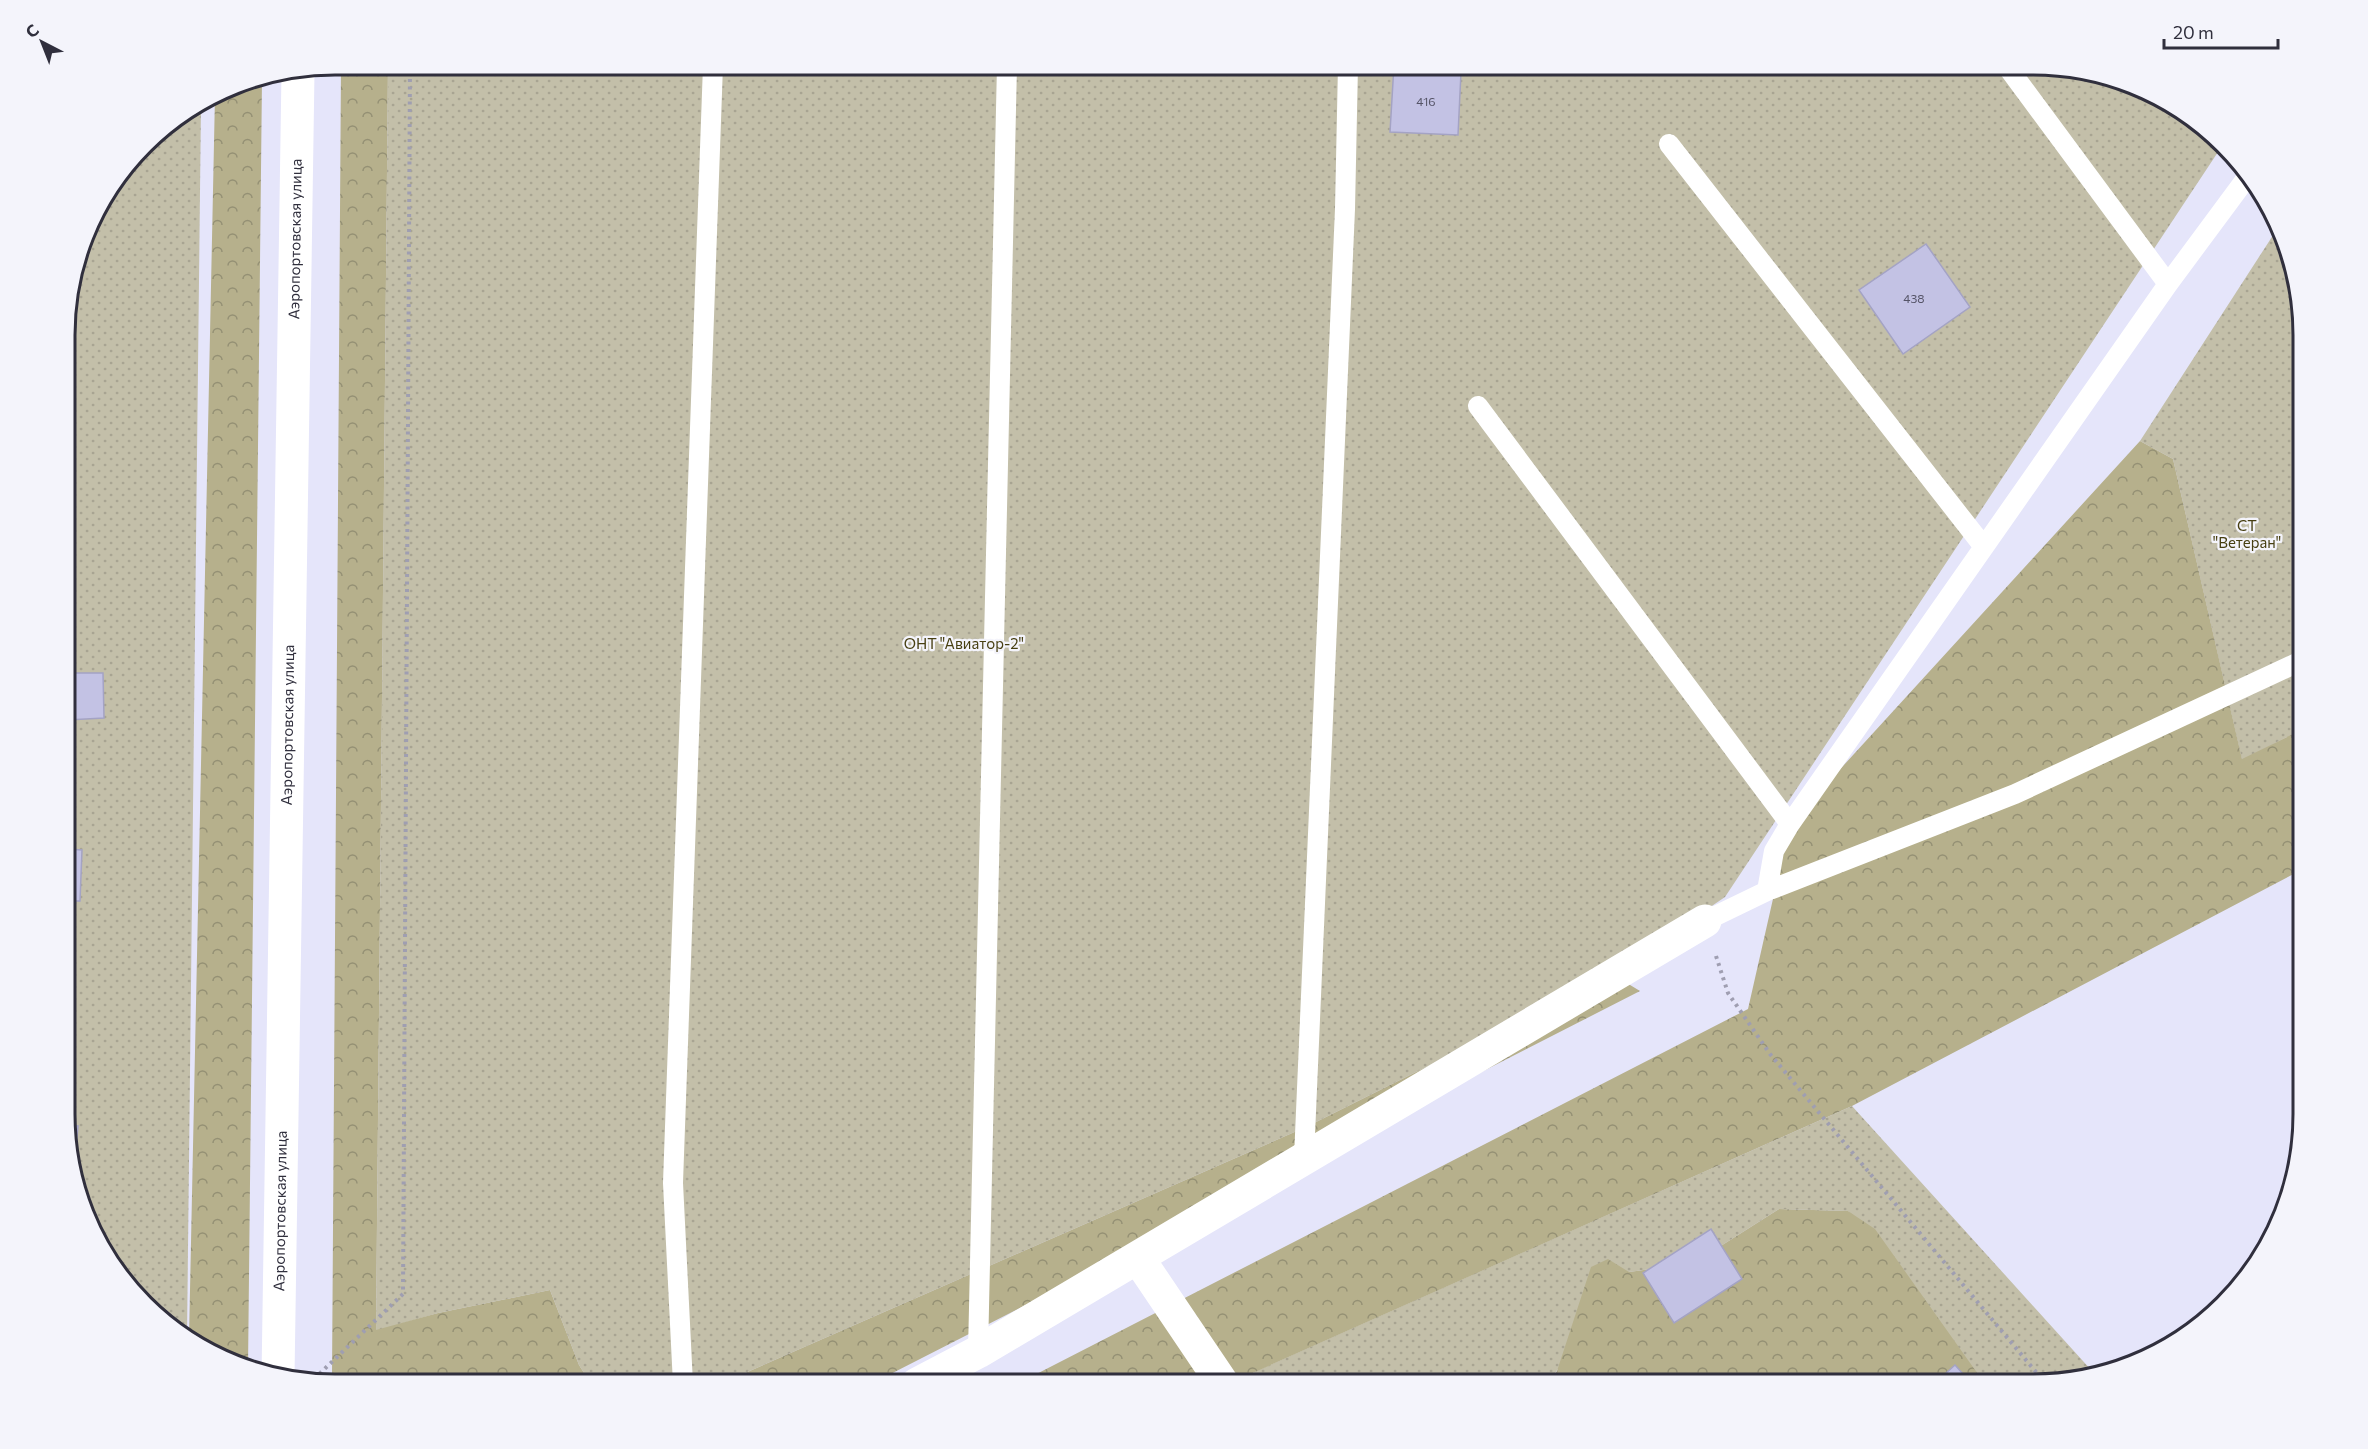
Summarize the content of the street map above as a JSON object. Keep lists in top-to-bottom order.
{
  "streets": {
    "street": ["Аэропортовская улица"]
  },
  "parks": ["СТ \"Ветеран\"", "ОНТ \"Авиатор-2\""],
  "house_numbers": ["416", "438"],
  "scale_bar": "20 m",
  "north": "top left"
}
